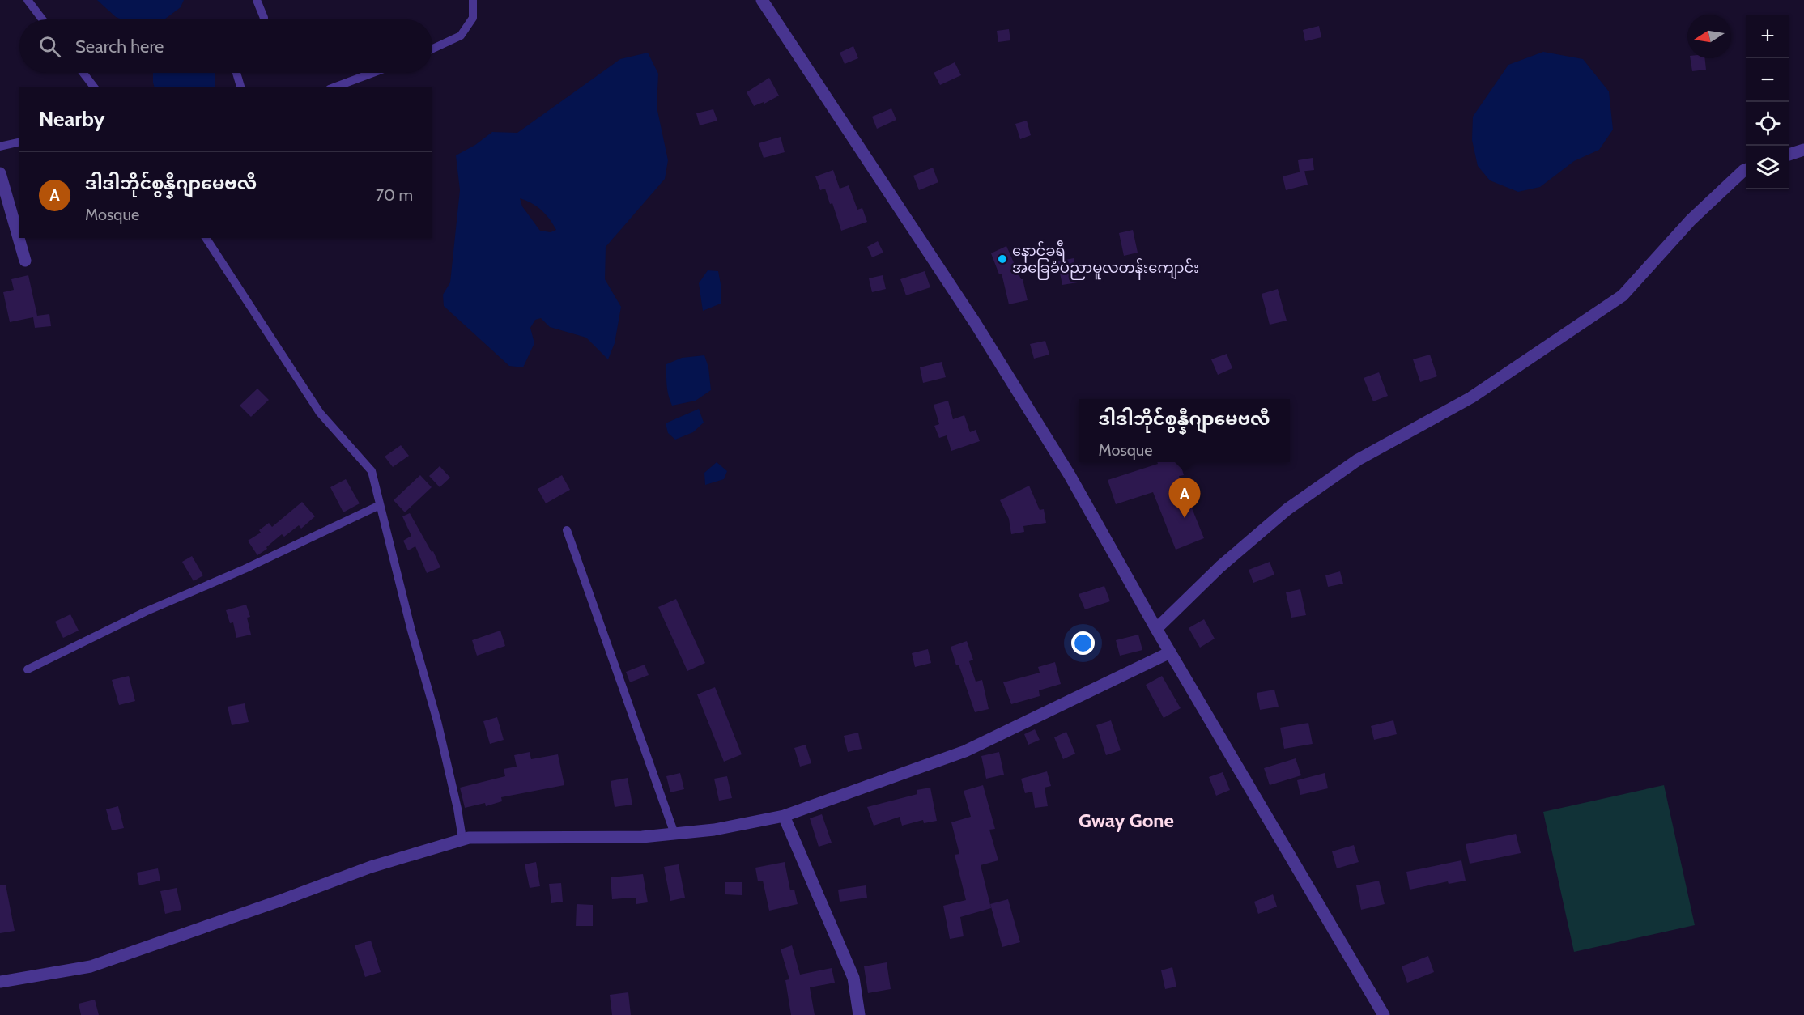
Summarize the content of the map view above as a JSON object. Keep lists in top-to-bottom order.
{
  "districts": ["Gway Gone"],
  "places": ["နောင်ခရီ အခြေခံပညာမူလတန်းကျောင်း"],
  "north": "left",
  "page": {
    "map_buttons": ["+", "−"],
    "search": "Search here",
    "heading": "Nearby",
    "list": [
      {
        "mark": "A",
        "name": "ဒါဒါဘိုင်စွန္နီဂျာမေဗလီ",
        "note": "Mosque",
        "value": "70 m"
      }
    ],
    "popup": ["ဒါဒါဘိုင်စွန္နီဂျာမေဗလီ", "Mosque"],
    "pins": "A"
  }
}
